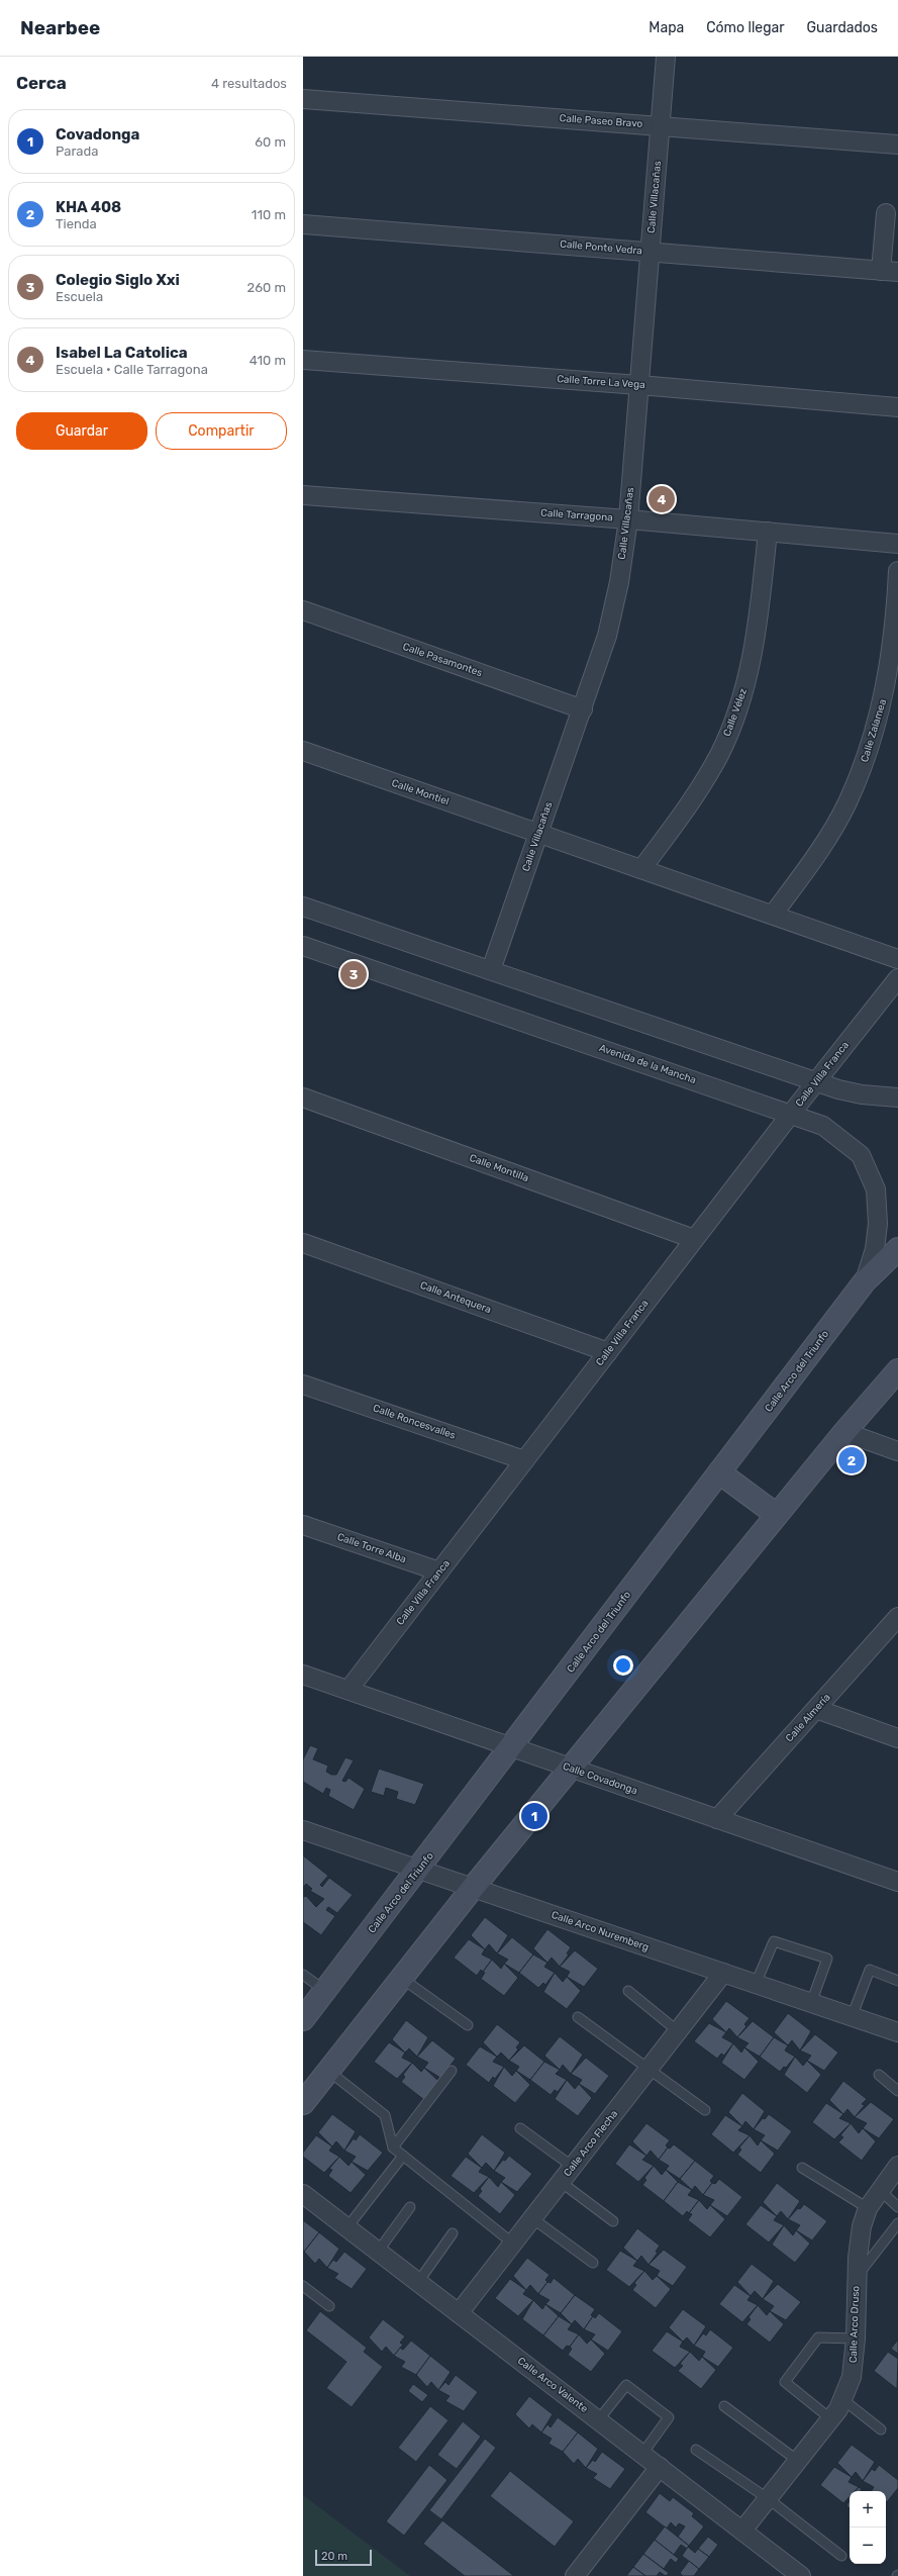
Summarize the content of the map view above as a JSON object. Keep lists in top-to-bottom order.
{
  "streets": {
    "street": [
      "Calle Paseo Bravo",
      "Calle Villacañas",
      "Calle Ponte Vedra",
      "Calle Torre La Vega",
      "Calle Tarragona",
      "Calle Pasamontes",
      "Calle Vélez",
      "Calle Zalamea",
      "Calle Montiel",
      "Avenida de la Mancha",
      "Calle Villa Franca",
      "Calle Montilla",
      "Calle Antequera",
      "Calle Arco del Triunfo",
      "Calle Roncesvalles",
      "Calle Torre Alba",
      "Calle Almería",
      "Calle Covadonga",
      "Calle Arco Nuremberg",
      "Calle Arco Flecha",
      "Calle Arco Druso",
      "Calle Arco Valente"
    ]
  },
  "crossings": [
    ["Calle Paseo Bravo", "Calle Villacañas"],
    ["Calle Villacañas", "Calle Ponte Vedra"],
    ["Calle Villacañas", "Calle Torre La Vega"],
    ["Calle Villacañas", "Calle Tarragona"],
    ["Calle Villacañas", "Calle Pasamontes"],
    ["Calle Villacañas", "Calle Montiel"],
    ["Calle Tarragona", "Calle Vélez"],
    ["Calle Vélez", "Calle Montiel"],
    ["Calle Zalamea", "Calle Montiel"],
    ["Avenida de la Mancha", "Calle Villa Franca"],
    ["Avenida de la Mancha", "Calle Arco del Triunfo"],
    ["Calle Villa Franca", "Calle Montilla"],
    ["Calle Villa Franca", "Calle Antequera"],
    ["Calle Villa Franca", "Calle Roncesvalles"],
    ["Calle Villa Franca", "Calle Torre Alba"],
    ["Calle Villa Franca", "Calle Covadonga"],
    ["Calle Arco del Triunfo", "Calle Covadonga"],
    ["Calle Arco del Triunfo", "Calle Arco Nuremberg"],
    ["Calle Almería", "Calle Covadonga"],
    ["Calle Arco Nuremberg", "Calle Arco Flecha"],
    ["Calle Arco Flecha", "Calle Arco Valente"],
    ["Calle Arco Druso", "Calle Arco Valente"]
  ],
  "scale_bar": "20 m",
  "page": {
    "header": "Nearbee",
    "nav": ["Mapa", "Cómo llegar", "Guardados"],
    "heading": ["Cerca", "4 resultados"],
    "list": [
      {
        "mark": "1",
        "name": "Covadonga",
        "note": "Parada",
        "value": "60 m"
      },
      {
        "mark": "2",
        "name": "KHA 408",
        "note": "Tienda",
        "value": "110 m"
      },
      {
        "mark": "3",
        "name": "Colegio Siglo Xxi",
        "note": "Escuela",
        "value": "260 m"
      },
      {
        "mark": "4",
        "name": "Isabel La Catolica",
        "note": "Escuela · Calle Tarragona",
        "value": "410 m"
      }
    ],
    "buttons": ["Guardar", "Compartir"],
    "pins": [
      "4",
      "3",
      "2",
      "1"
    ],
    "map_buttons": ["+", "−"],
    "scale": "20 m"
  }
}
